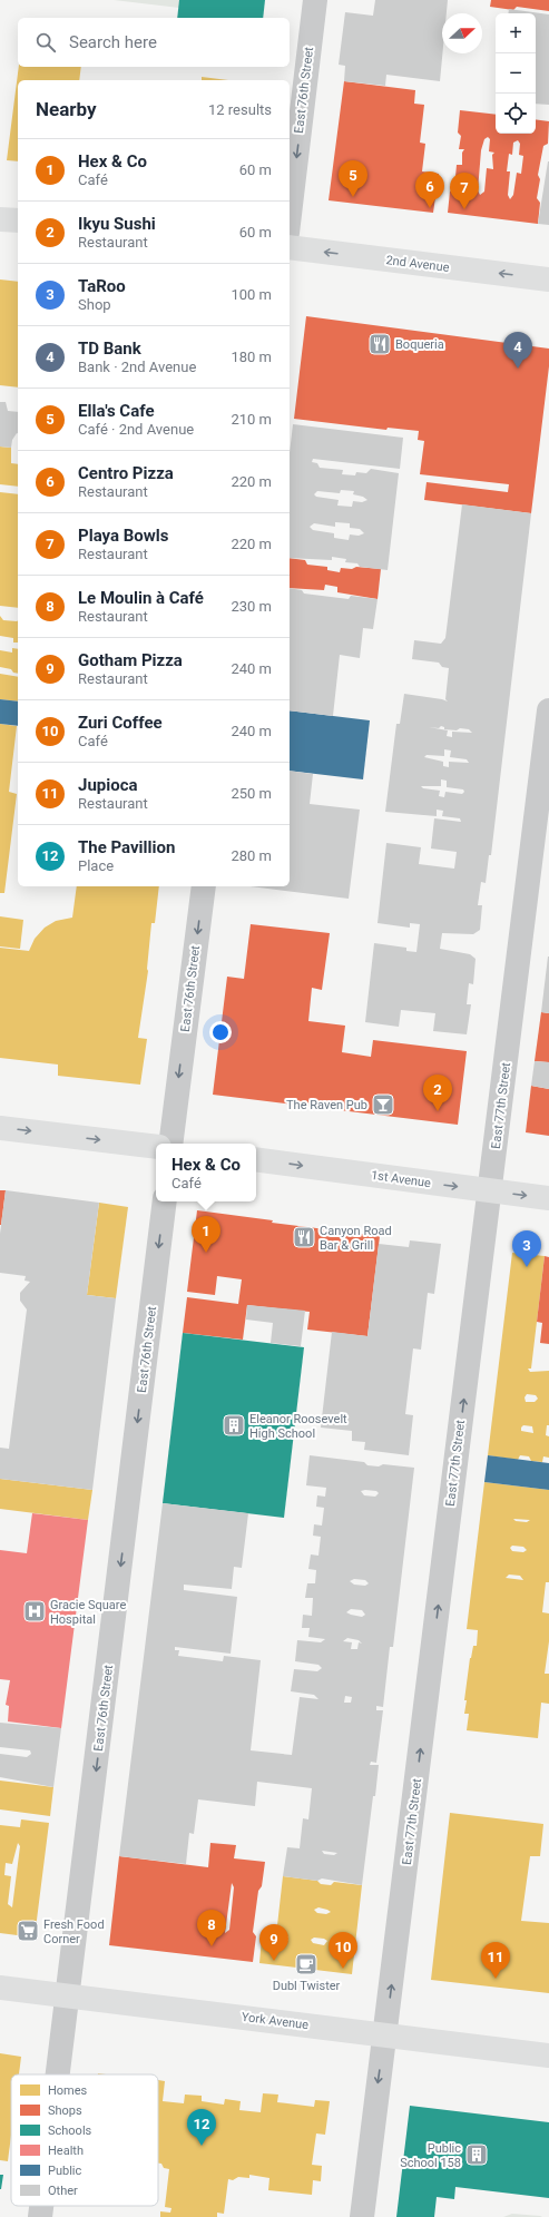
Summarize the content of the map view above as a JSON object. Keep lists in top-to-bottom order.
{
  "streets": {
    "main road": ["2nd Avenue", "1st Avenue", "York Avenue"],
    "street": ["East 76th Street", "East 77th Street"]
  },
  "crossings": [
    ["East 76th Street", "York Avenue"],
    ["East 77th Street", "1st Avenue"],
    ["East 77th Street", "York Avenue"]
  ],
  "one_way": ["East 76th Street", "2nd Avenue", "1st Avenue"],
  "places": {
    "restaurant": ["Boqueria", "Canyon Road Bar & Grill"],
    "bar": ["The Raven Pub"],
    "building": ["Eleanor Roosevelt High School", "Public School 158"],
    "hospital": ["Gracie Square Hospital"],
    "supermarket": ["Fresh Food Corner"],
    "cafe": ["Dubl Twister"]
  },
  "legend": [
    "Homes",
    "Shops",
    "Schools",
    "Health",
    "Public",
    "Other"
  ],
  "north": "right",
  "page": {
    "map_buttons": ["+", "−"],
    "search": "Search here",
    "heading": ["Nearby", "12 results"],
    "list": [
      {
        "mark": "1",
        "name": "Hex & Co",
        "note": "Café",
        "value": "60 m"
      },
      {
        "mark": "2",
        "name": "Ikyu Sushi",
        "note": "Restaurant",
        "value": "60 m"
      },
      {
        "mark": "3",
        "name": "TaRoo",
        "note": "Shop",
        "value": "100 m"
      },
      {
        "mark": "4",
        "name": "TD Bank",
        "note": "Bank · 2nd Avenue",
        "value": "180 m"
      },
      {
        "mark": "5",
        "name": "Ella's Cafe",
        "note": "Café · 2nd Avenue",
        "value": "210 m"
      },
      {
        "mark": "6",
        "name": "Centro Pizza",
        "note": "Restaurant",
        "value": "220 m"
      },
      {
        "mark": "7",
        "name": "Playa Bowls",
        "note": "Restaurant",
        "value": "220 m"
      },
      {
        "mark": "8",
        "name": "Le Moulin à Café",
        "note": "Restaurant",
        "value": "230 m"
      },
      {
        "mark": "9",
        "name": "Gotham Pizza",
        "note": "Restaurant",
        "value": "240 m"
      },
      {
        "mark": "10",
        "name": "Zuri Coffee",
        "note": "Café",
        "value": "240 m"
      },
      {
        "mark": "11",
        "name": "Jupioca",
        "note": "Restaurant",
        "value": "250 m"
      },
      {
        "mark": "12",
        "name": "The Pavillion",
        "note": "Place",
        "value": "280 m"
      }
    ],
    "pins": [
      "5",
      "6",
      "7",
      "4",
      "2",
      "1",
      "3",
      "8",
      "9",
      "10",
      "11",
      "12"
    ],
    "popup": ["Hex & Co", "Café"]
  }
}
